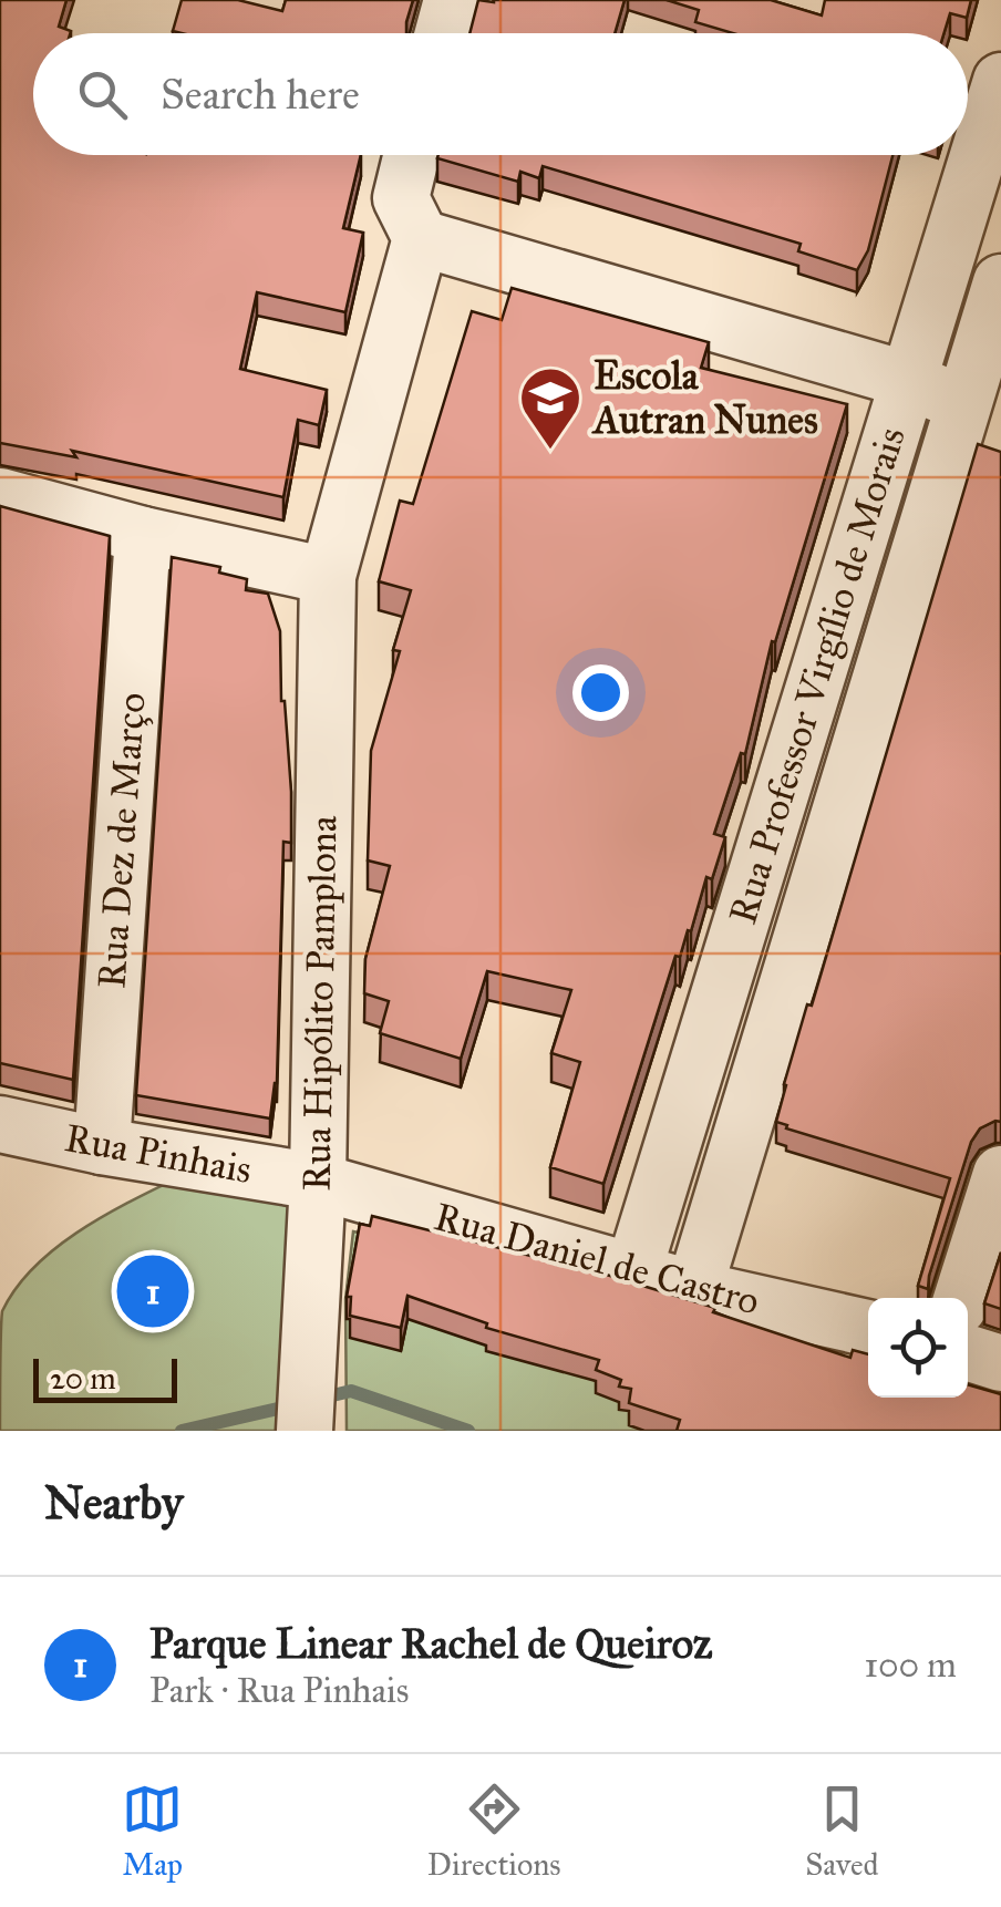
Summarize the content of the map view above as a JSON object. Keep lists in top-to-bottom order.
{
  "streets": {
    "street": [
      "Rua Professor Virgílio de Morais",
      "Rua Dez de Março",
      "Rua Hipólito Pamplona",
      "Rua Pinhais",
      "Rua Daniel de Castro"
    ]
  },
  "crossings": [
    ["Rua Professor Virgílio de Morais", "Rua Daniel de Castro"],
    ["Rua Dez de Março", "Rua Pinhais"],
    ["Rua Hipólito Pamplona", "Rua Pinhais"],
    ["Rua Hipólito Pamplona", "Rua Daniel de Castro"],
    ["Rua Pinhais", "Rua Daniel de Castro"]
  ],
  "places": {
    "school or university": ["Escola Autran Nunes"]
  },
  "scale_bar": "20 m",
  "page": {
    "search": "Search here",
    "pins": "1",
    "scale": "20 m",
    "heading": "Nearby",
    "list": [
      {
        "mark": "1",
        "name": "Parque Linear Rachel de Queiroz",
        "note": "Park · Rua Pinhais",
        "value": "100 m"
      }
    ],
    "nav": ["Map", "Directions", "Saved"]
  }
}
